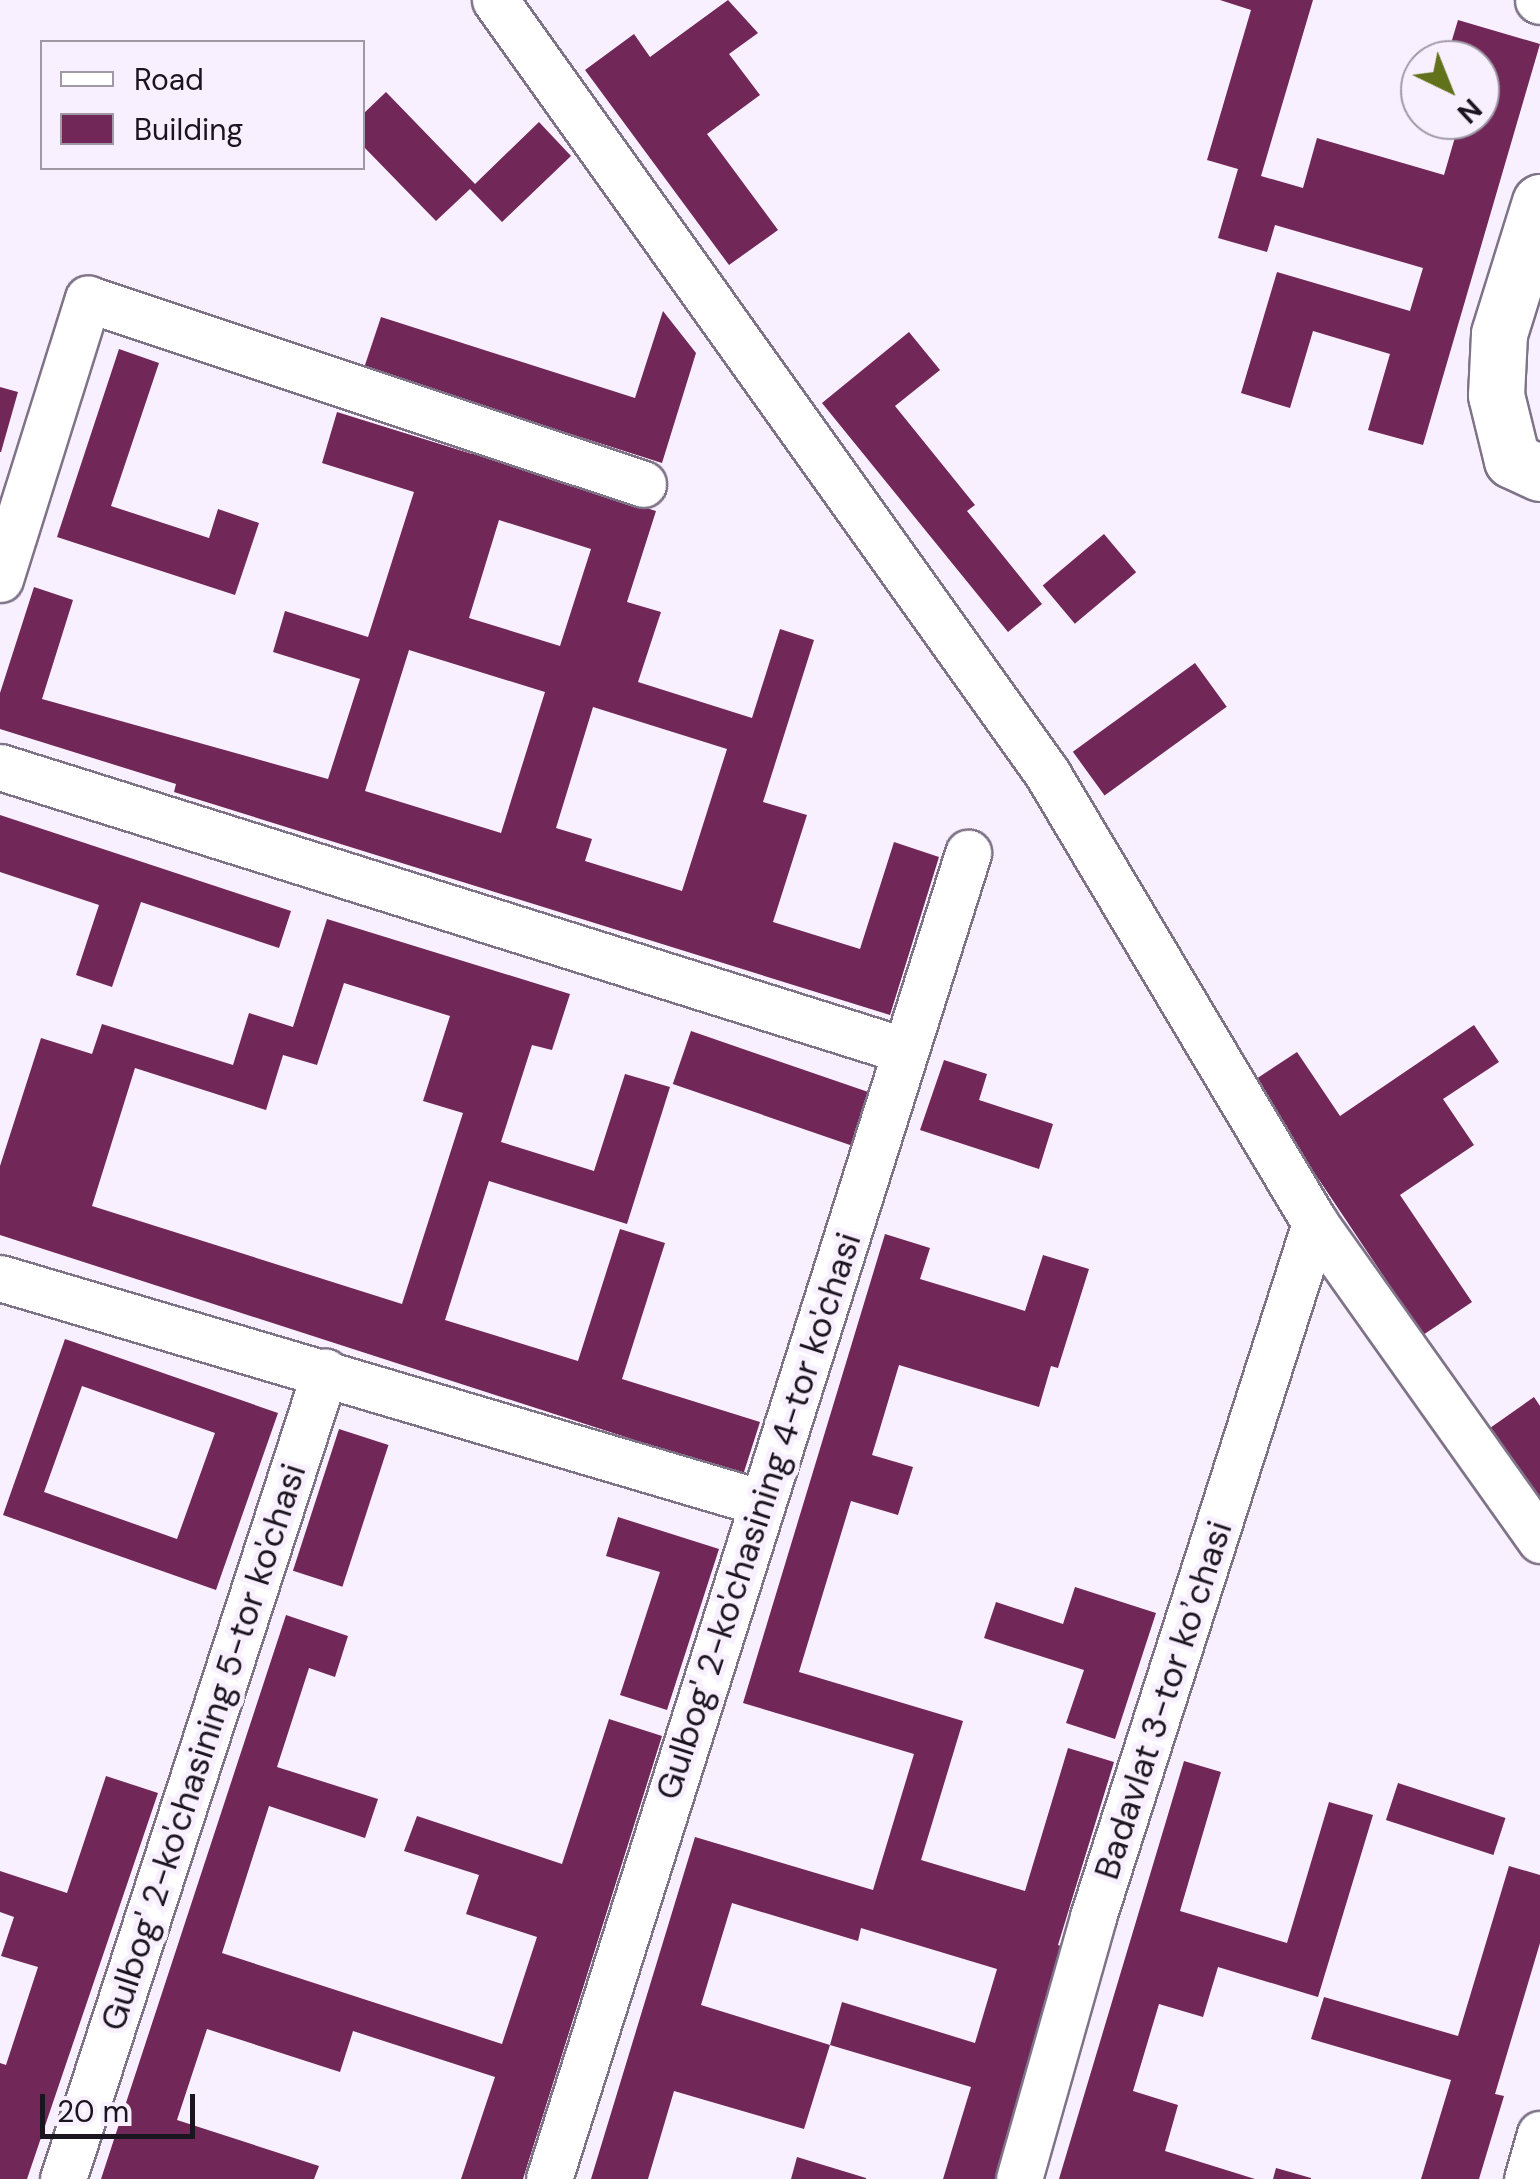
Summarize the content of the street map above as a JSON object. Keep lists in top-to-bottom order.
{
  "streets": {
    "street": ["Gulbog' 2-ko'chasining 4-tor ko'chasi", "Badavlat 3-tor koʼchasi", "Gulbog' 2-ko'chasining 5-tor ko'chasi"]
  },
  "legend": ["Road", "Building"],
  "scale_bar": "20 m",
  "north": "bottom right"
}
